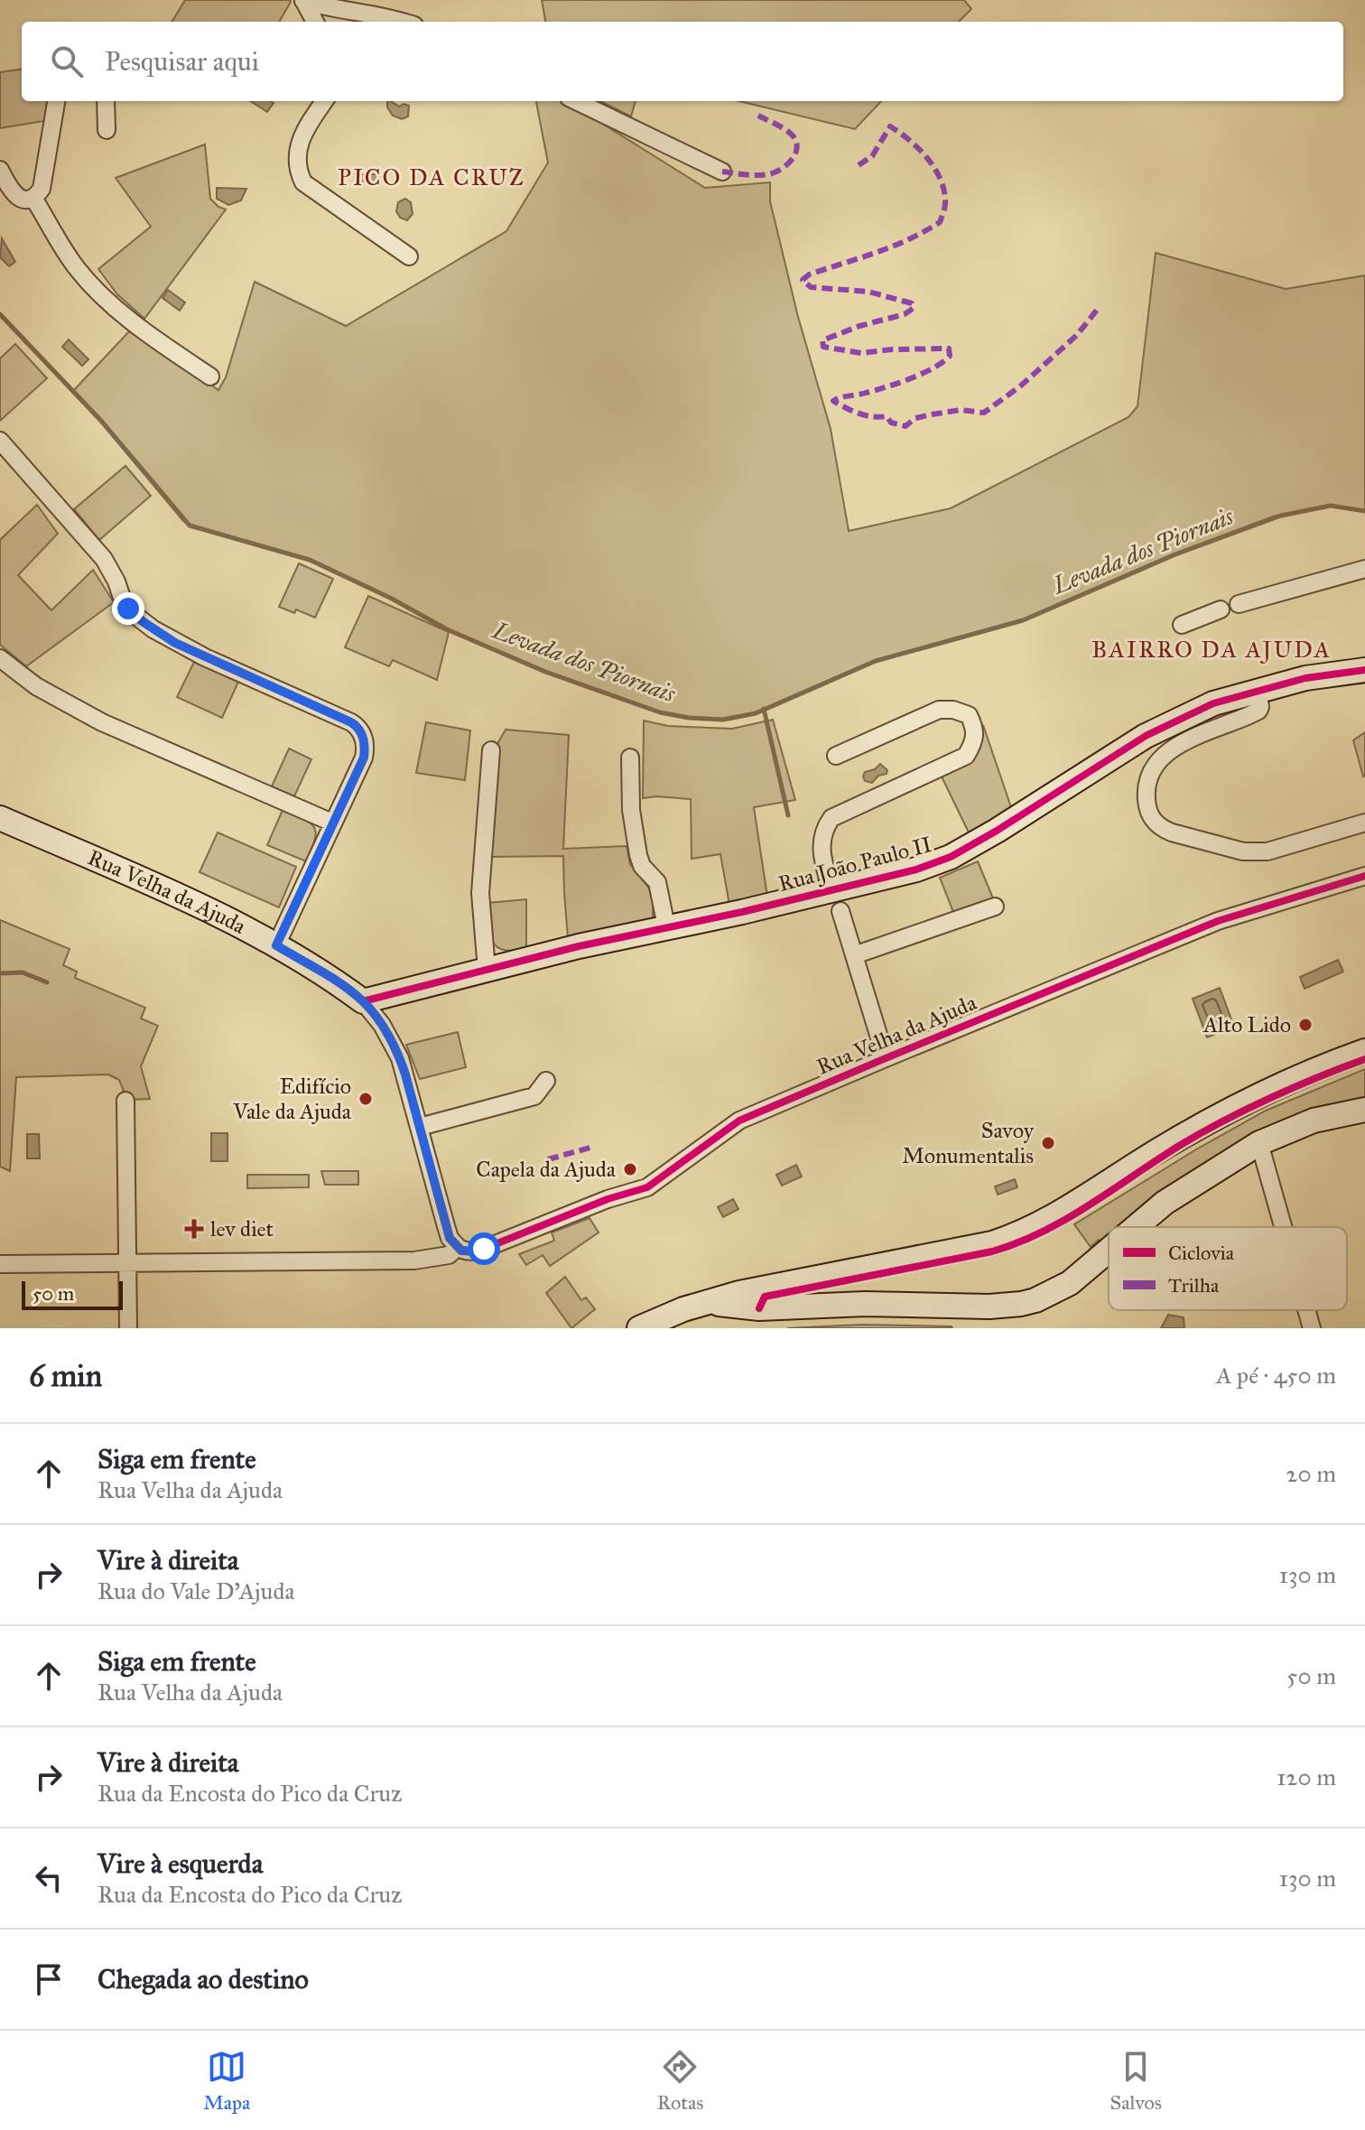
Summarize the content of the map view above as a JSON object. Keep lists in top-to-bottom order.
{
  "streets": {
    "street": ["Rua João Paulo II", "Rua Velha da Ajuda"]
  },
  "crossings": [
    ["Rua João Paulo II", "Rua Velha da Ajuda"]
  ],
  "districts": ["PICO DA CRUZ", "BAIRRO DA AJUDA"],
  "water": ["Levada dos Piornais"],
  "places": {
    "other": [
      "Alto Lido",
      "Edifício Vale da Ajuda",
      "Savoy Monumentalis",
      "Capela da Ajuda"
    ],
    "health": ["lev diet"]
  },
  "legend": ["Ciclovia", "Trilha"],
  "scale_bar": "50 m",
  "page": {
    "search": "Pesquisar aqui",
    "scale": "50 m",
    "heading": ["6 min", "A pé · 450 m"],
    "list": [
      ["Siga em frente", "Rua Velha da Ajuda", "20 m"],
      ["Vire à direita", "Rua do Vale D'Ajuda", "130 m"],
      ["Siga em frente", "Rua Velha da Ajuda", "50 m"],
      ["Vire à direita", "Rua da Encosta do Pico da Cruz", "120 m"],
      ["Vire à esquerda", "Rua da Encosta do Pico da Cruz", "130 m"],
      "Chegada ao destino"
    ],
    "nav": ["Mapa", "Rotas", "Salvos"]
  }
}
